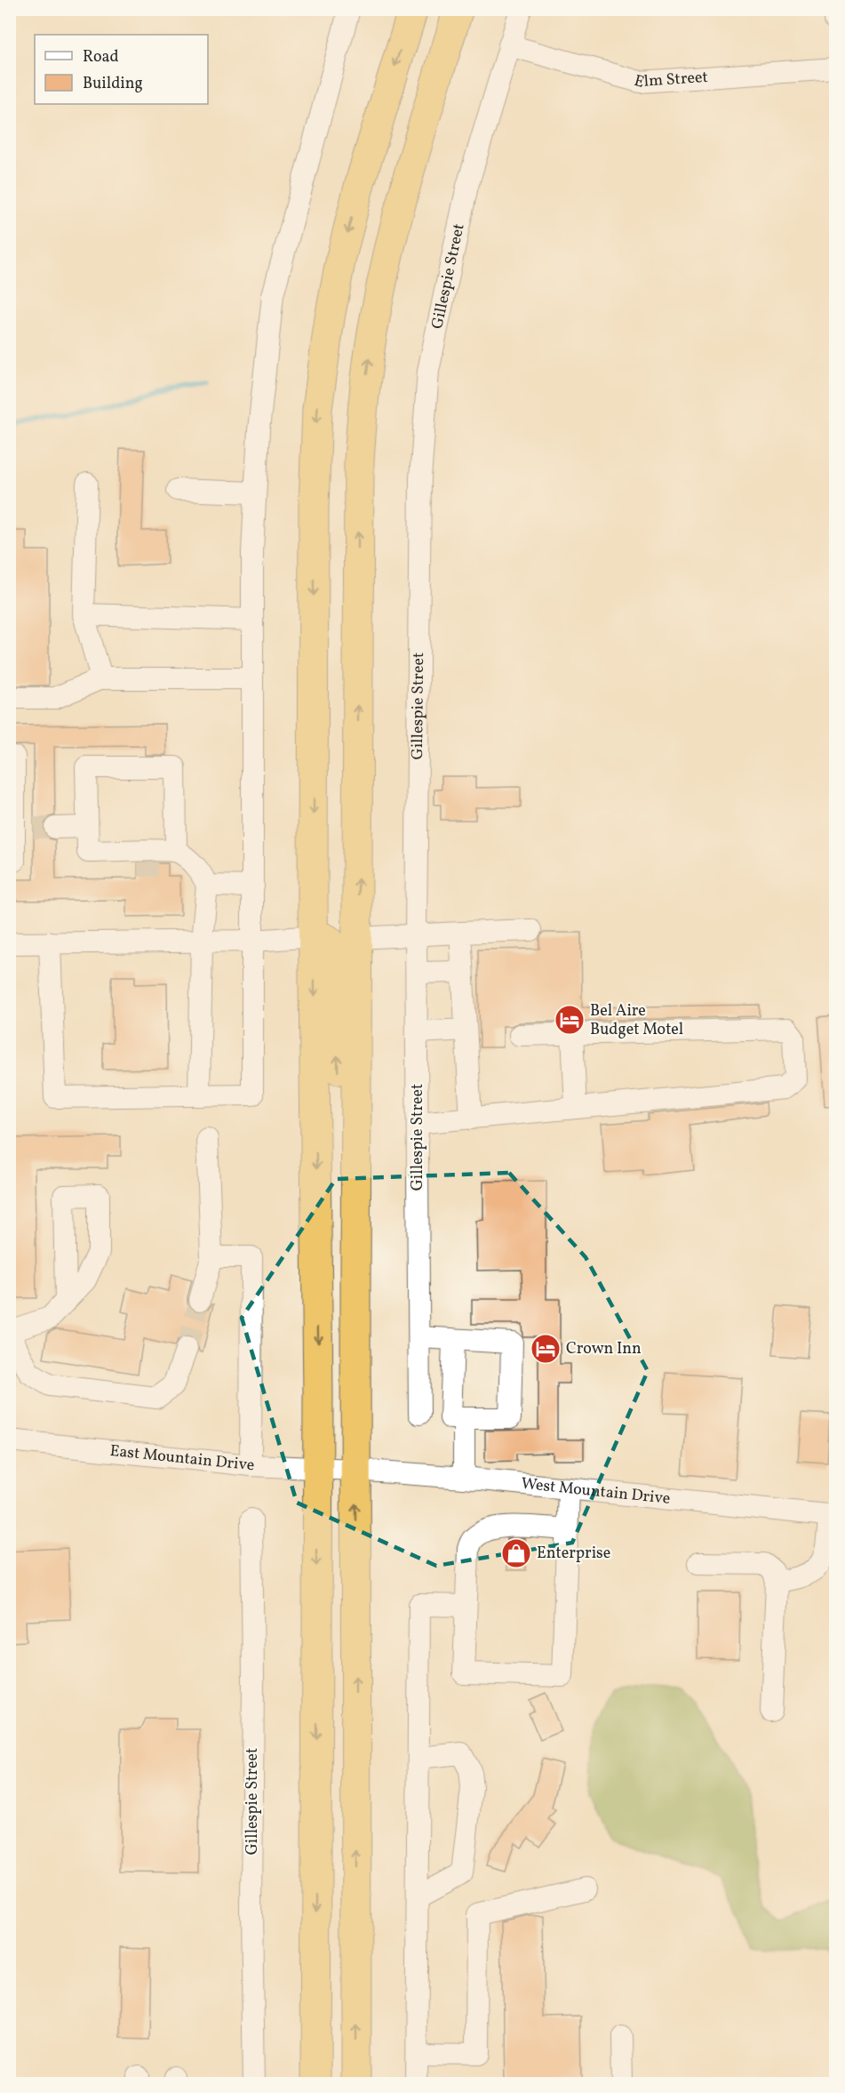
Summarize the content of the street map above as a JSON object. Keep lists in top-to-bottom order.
{
  "streets": {
    "street": [
      "Elm Street",
      "Gillespie Street",
      "East Mountain Drive",
      "West Mountain Drive"
    ]
  },
  "crossings": [
    ["Elm Street", "Gillespie Street"],
    ["East Mountain Drive", "West Mountain Drive"]
  ],
  "places": {
    "hotel": ["Bel Aire Budget Motel", "Crown Inn"],
    "shop": ["Enterprise"]
  },
  "legend": ["Road", "Building"]
}
